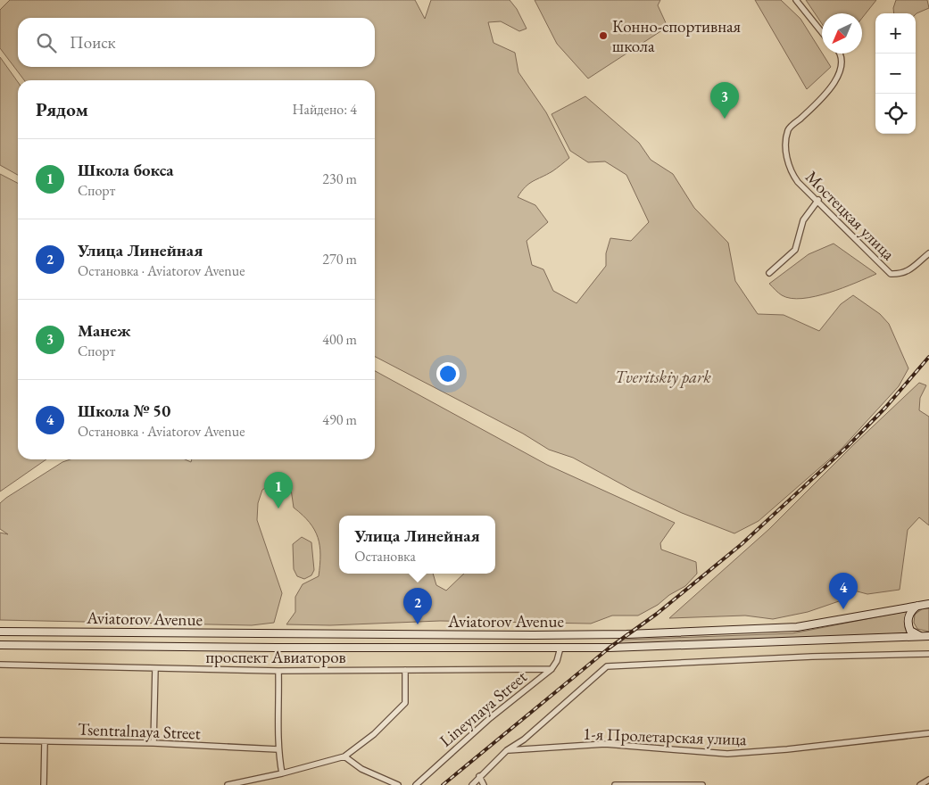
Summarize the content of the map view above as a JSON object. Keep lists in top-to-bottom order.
{
  "streets": {
    "main road": ["Aviatorov Avenue"],
    "street": [
      "Мостецкая улица",
      "проспект Авиаторов",
      "Lineynaya Street",
      "Tsentralnaya Street",
      "1-я Пролетарская улица"
    ]
  },
  "crossings": [
    ["Aviatorov Avenue", "Lineynaya Street"],
    ["проспект Авиаторов", "Lineynaya Street"]
  ],
  "parks": ["Tveritskiy park"],
  "places": ["Конно-спортивная школа"],
  "north": "bottom left",
  "page": {
    "map_buttons": ["+", "−"],
    "search": "Поиск",
    "heading": ["Рядом", "Найдено: 4"],
    "pins": [
      "3",
      "1",
      "4",
      "2"
    ],
    "list": [
      {
        "mark": "1",
        "name": "Школа бокса",
        "note": "Спорт",
        "value": "230 m"
      },
      {
        "mark": "2",
        "name": "Улица Линейная",
        "note": "Остановка · Aviatorov Avenue",
        "value": "270 m"
      },
      {
        "mark": "3",
        "name": "Манеж",
        "note": "Спорт",
        "value": "400 m"
      },
      {
        "mark": "4",
        "name": "Школа № 50",
        "note": "Остановка · Aviatorov Avenue",
        "value": "490 m"
      }
    ],
    "popup": ["Улица Линейная", "Остановка"]
  }
}
